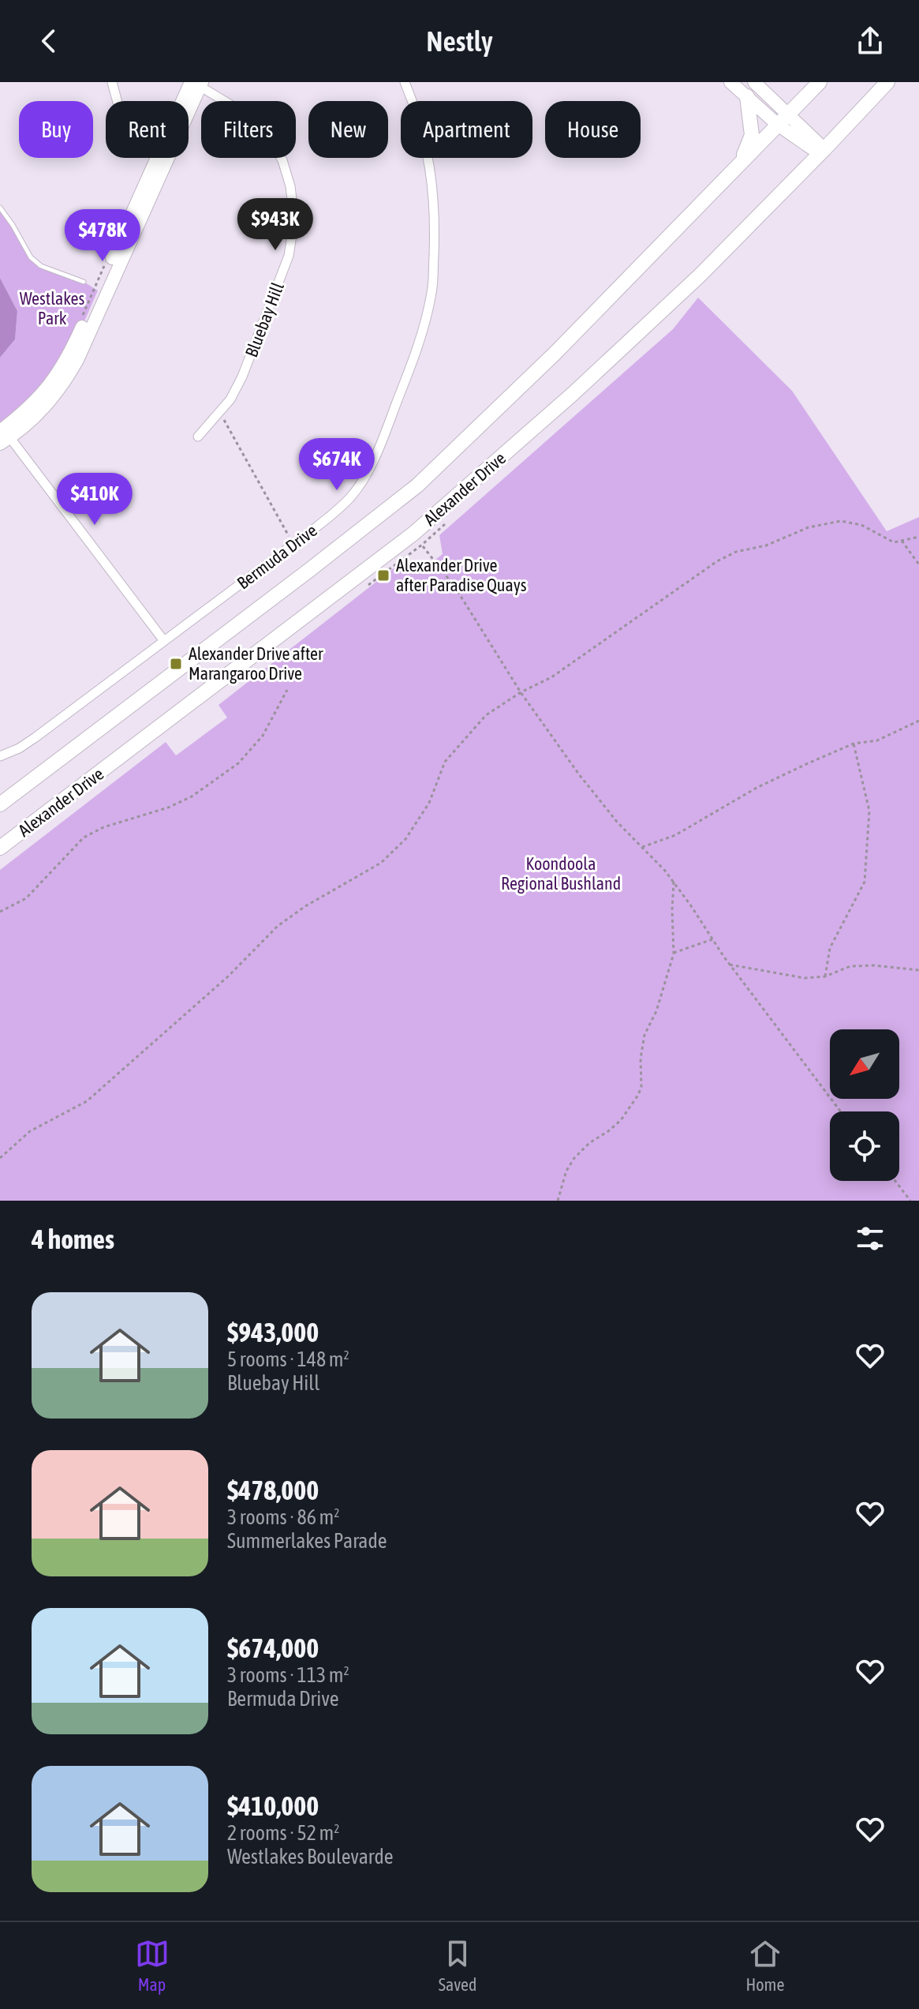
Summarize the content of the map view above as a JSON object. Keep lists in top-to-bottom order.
{
  "streets": {
    "main road": ["Alexander Drive"],
    "street": ["Bluebay Hill", "Bermuda Drive"]
  },
  "parks": ["Westlakes Park", "Koondoola Regional Bushland"],
  "places": {
    "transit": ["Alexander Drive after Paradise Quays", "Alexander Drive after Marangaroo Drive"]
  },
  "north": "bottom left",
  "page": {
    "header": "Nestly",
    "chip": [
      "Buy",
      "Rent",
      "Filters",
      "New",
      "Apartment",
      "House"
    ],
    "price": [
      "$943K",
      "$478K",
      "$674K",
      "$410K"
    ],
    "heading": "4 homes",
    "list": [
      {
        "name": "$943,000",
        "note": "5 rooms · 148 m² · Bluebay Hill"
      },
      {
        "name": "$478,000",
        "note": "3 rooms · 86 m² · Summerlakes Parade"
      },
      {
        "name": "$674,000",
        "note": "3 rooms · 113 m² · Bermuda Drive"
      },
      {
        "name": "$410,000",
        "note": "2 rooms · 52 m² · Westlakes Boulevarde"
      }
    ],
    "tabs": ["Map", "Saved", "Home"]
  }
}
